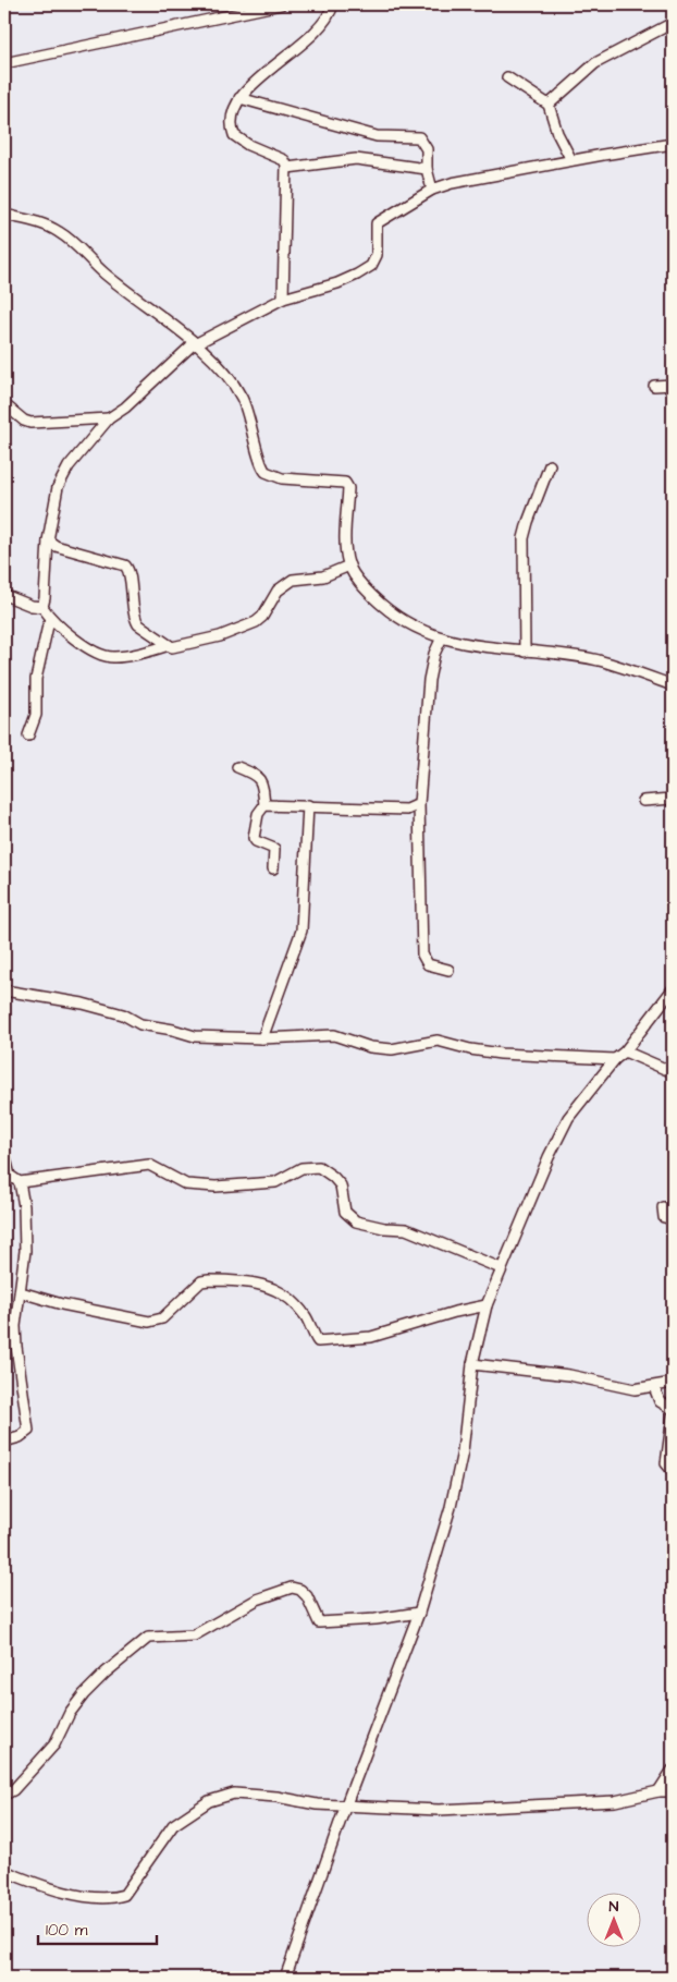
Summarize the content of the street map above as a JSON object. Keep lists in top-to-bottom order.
{
  "scale_bar": "100 m",
  "north": "top"
}
